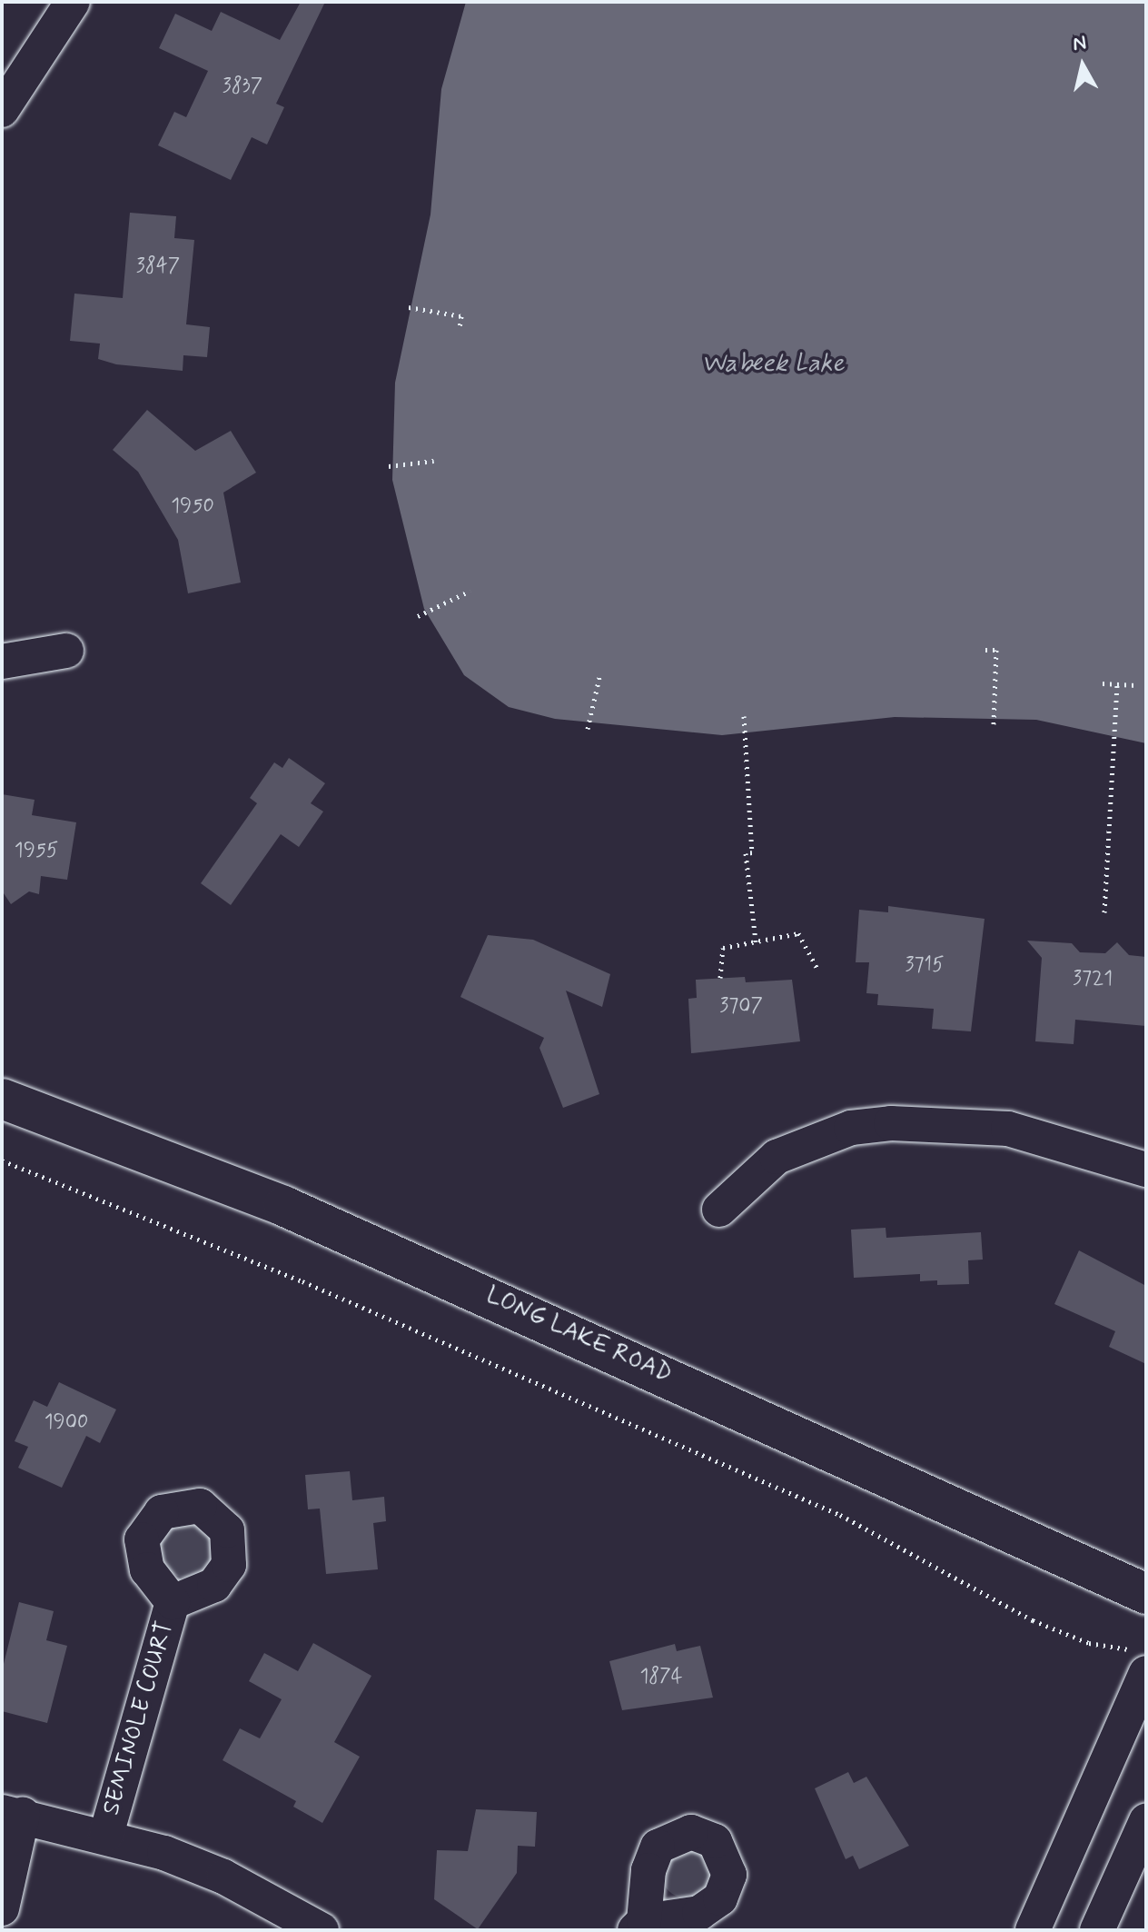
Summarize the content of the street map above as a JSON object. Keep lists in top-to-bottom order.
{
  "streets": {
    "main road": ["LONG LAKE ROAD"],
    "street": ["SEMINOLE COURT"]
  },
  "water": ["Wabeek Lake"],
  "house_numbers": [
    "3837",
    "3847",
    "1950",
    "1955",
    "3715",
    "3721",
    "3707",
    "1900",
    "1874"
  ],
  "north": "top"
}
